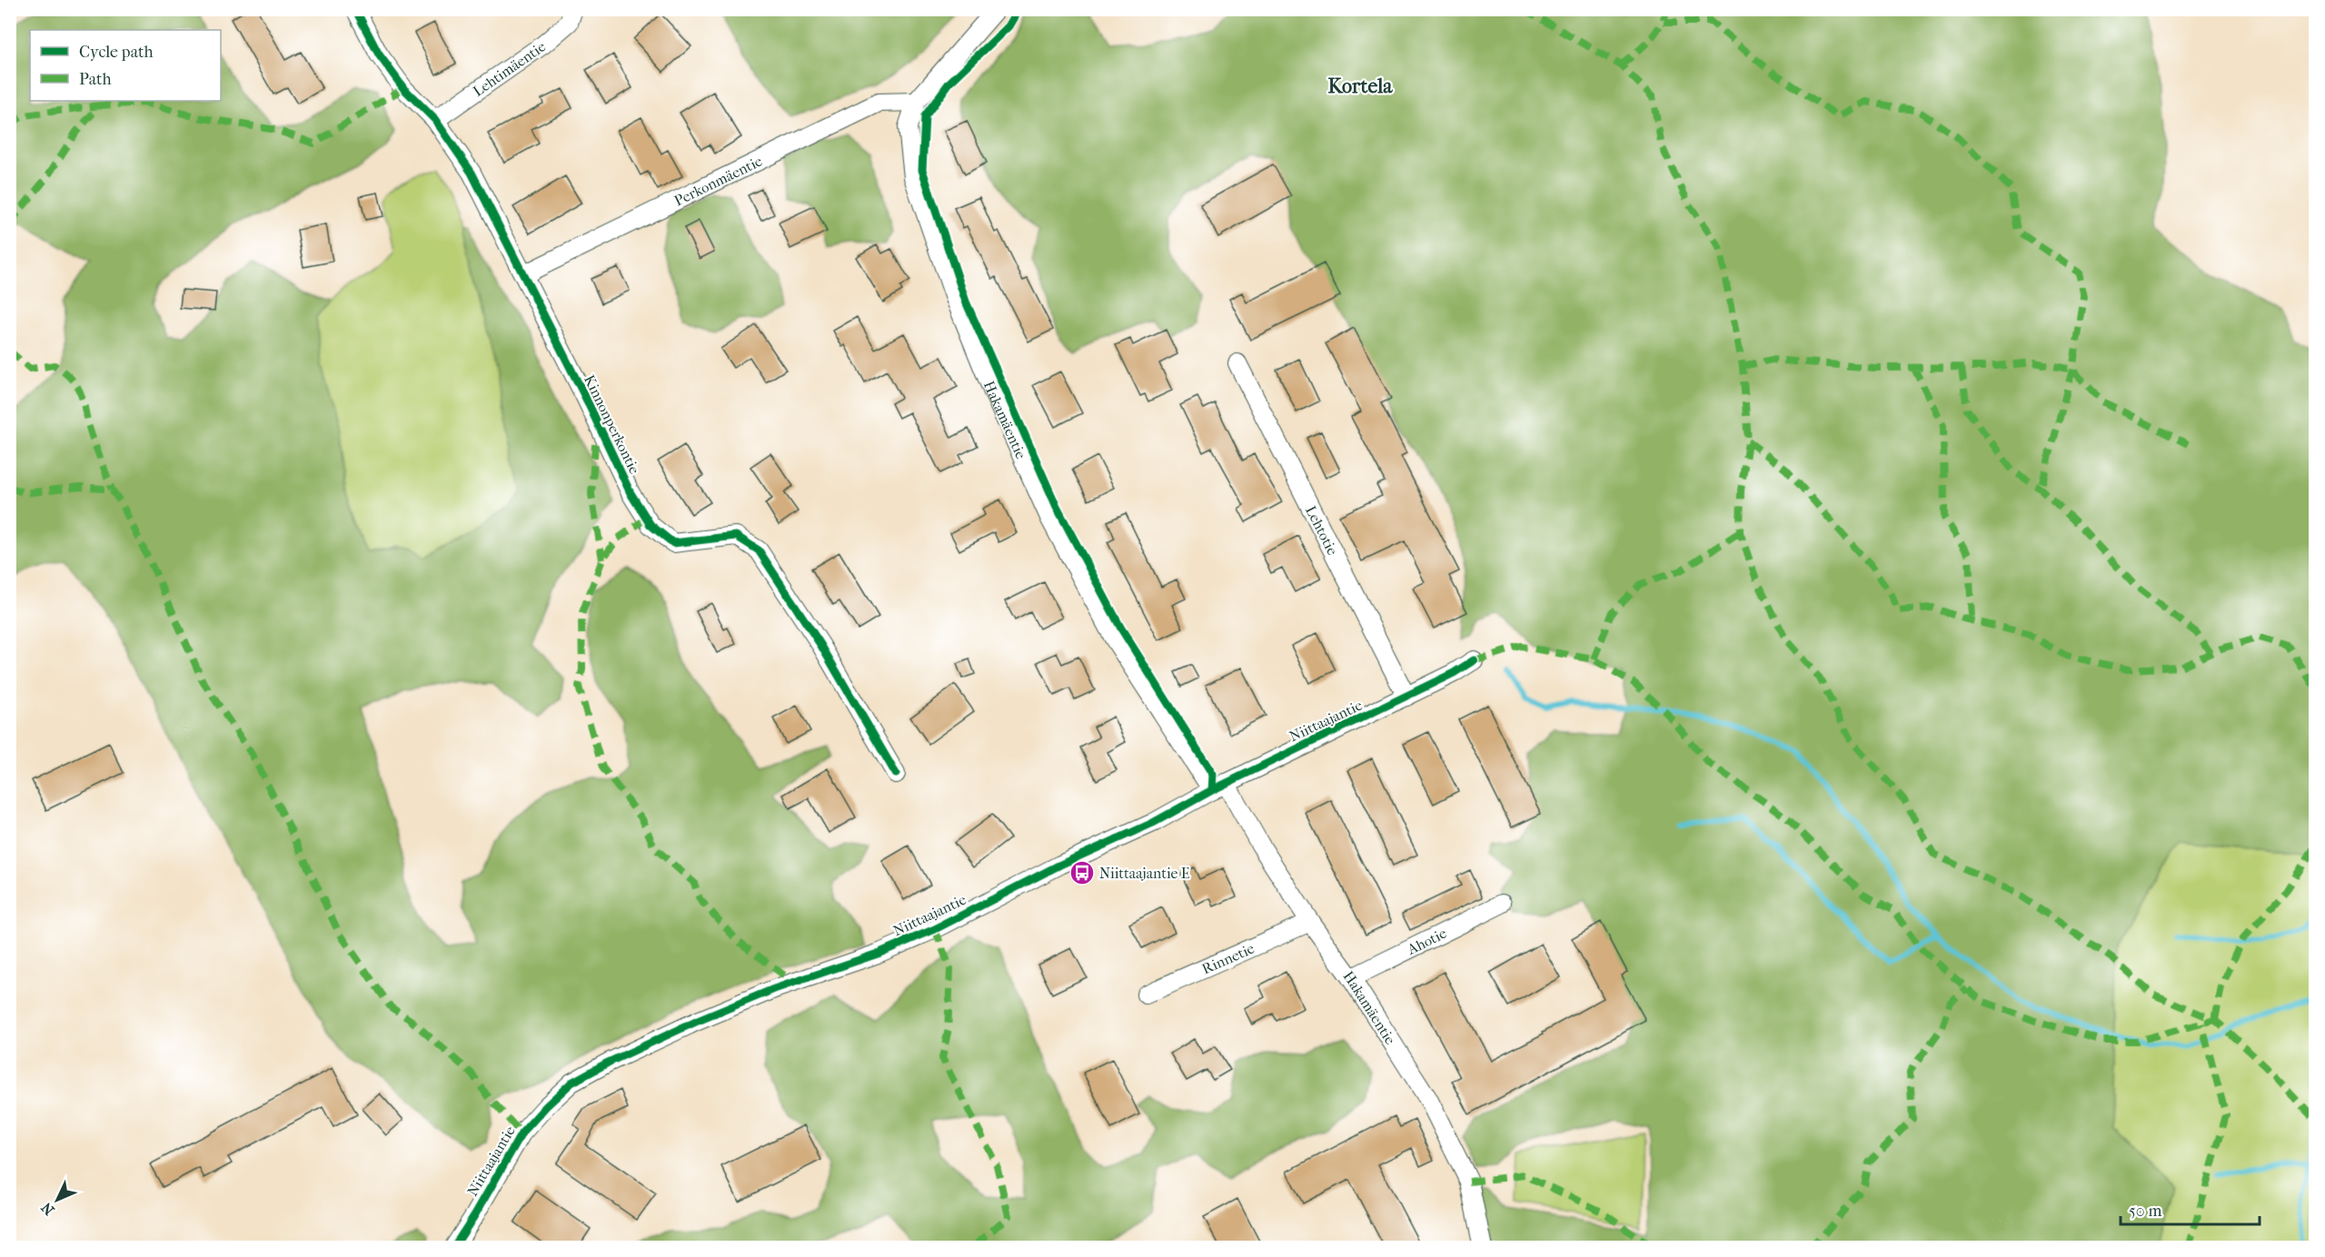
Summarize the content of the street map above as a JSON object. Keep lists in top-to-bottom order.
{
  "streets": {
    "street": [
      "Lehtimäentie",
      "Perkonmäentie",
      "Hakamäentie",
      "Kinnonperkontie",
      "Lehtotie",
      "Niittaajantie",
      "Ahotie",
      "Rinnetie"
    ]
  },
  "crossings": [
    ["Lehtimäentie", "Kinnonperkontie"],
    ["Perkonmäentie", "Hakamäentie"],
    ["Perkonmäentie", "Kinnonperkontie"],
    ["Hakamäentie", "Niittaajantie"],
    ["Hakamäentie", "Ahotie"],
    ["Hakamäentie", "Rinnetie"],
    ["Lehtotie", "Niittaajantie"]
  ],
  "districts": ["Kortela"],
  "places": {
    "bus stop": ["Niittaajantie E"]
  },
  "legend": ["Cycle path", "Path"],
  "scale_bar": "50 m",
  "north": "bottom left"
}
